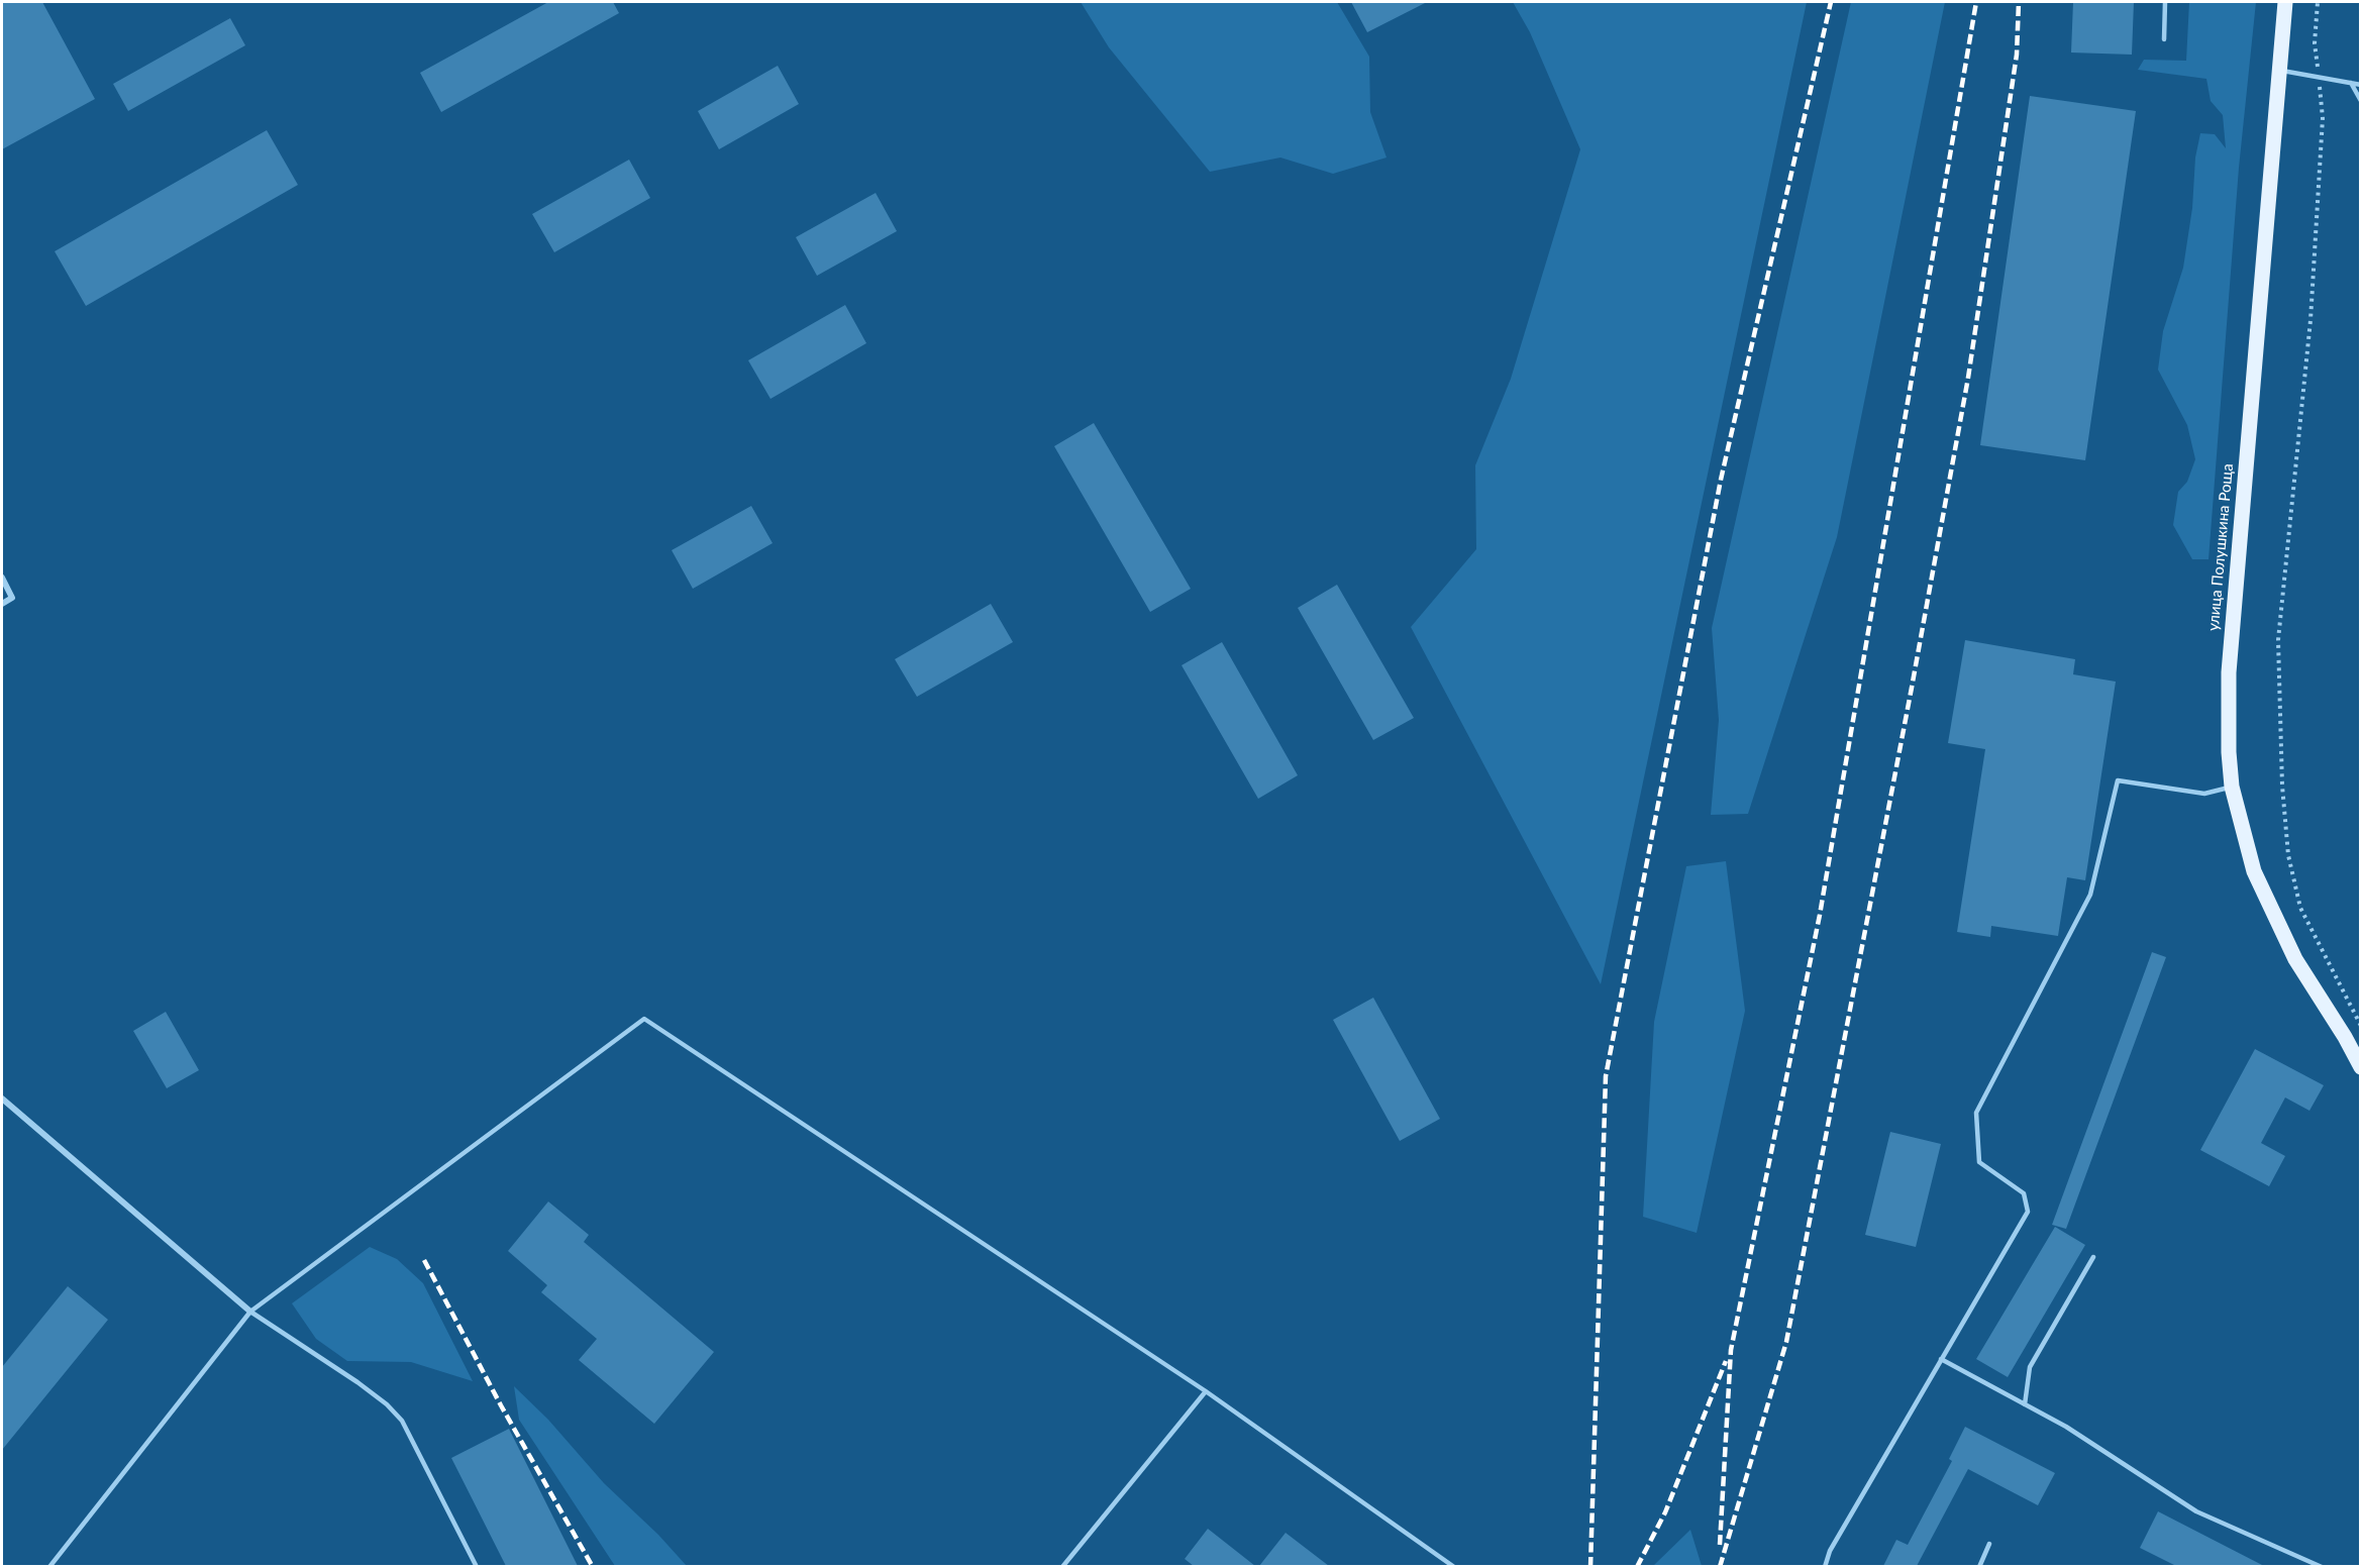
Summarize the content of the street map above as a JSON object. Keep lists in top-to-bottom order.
{
  "streets": {
    "main road": ["улица Полушкина Роща"]
  }
}
